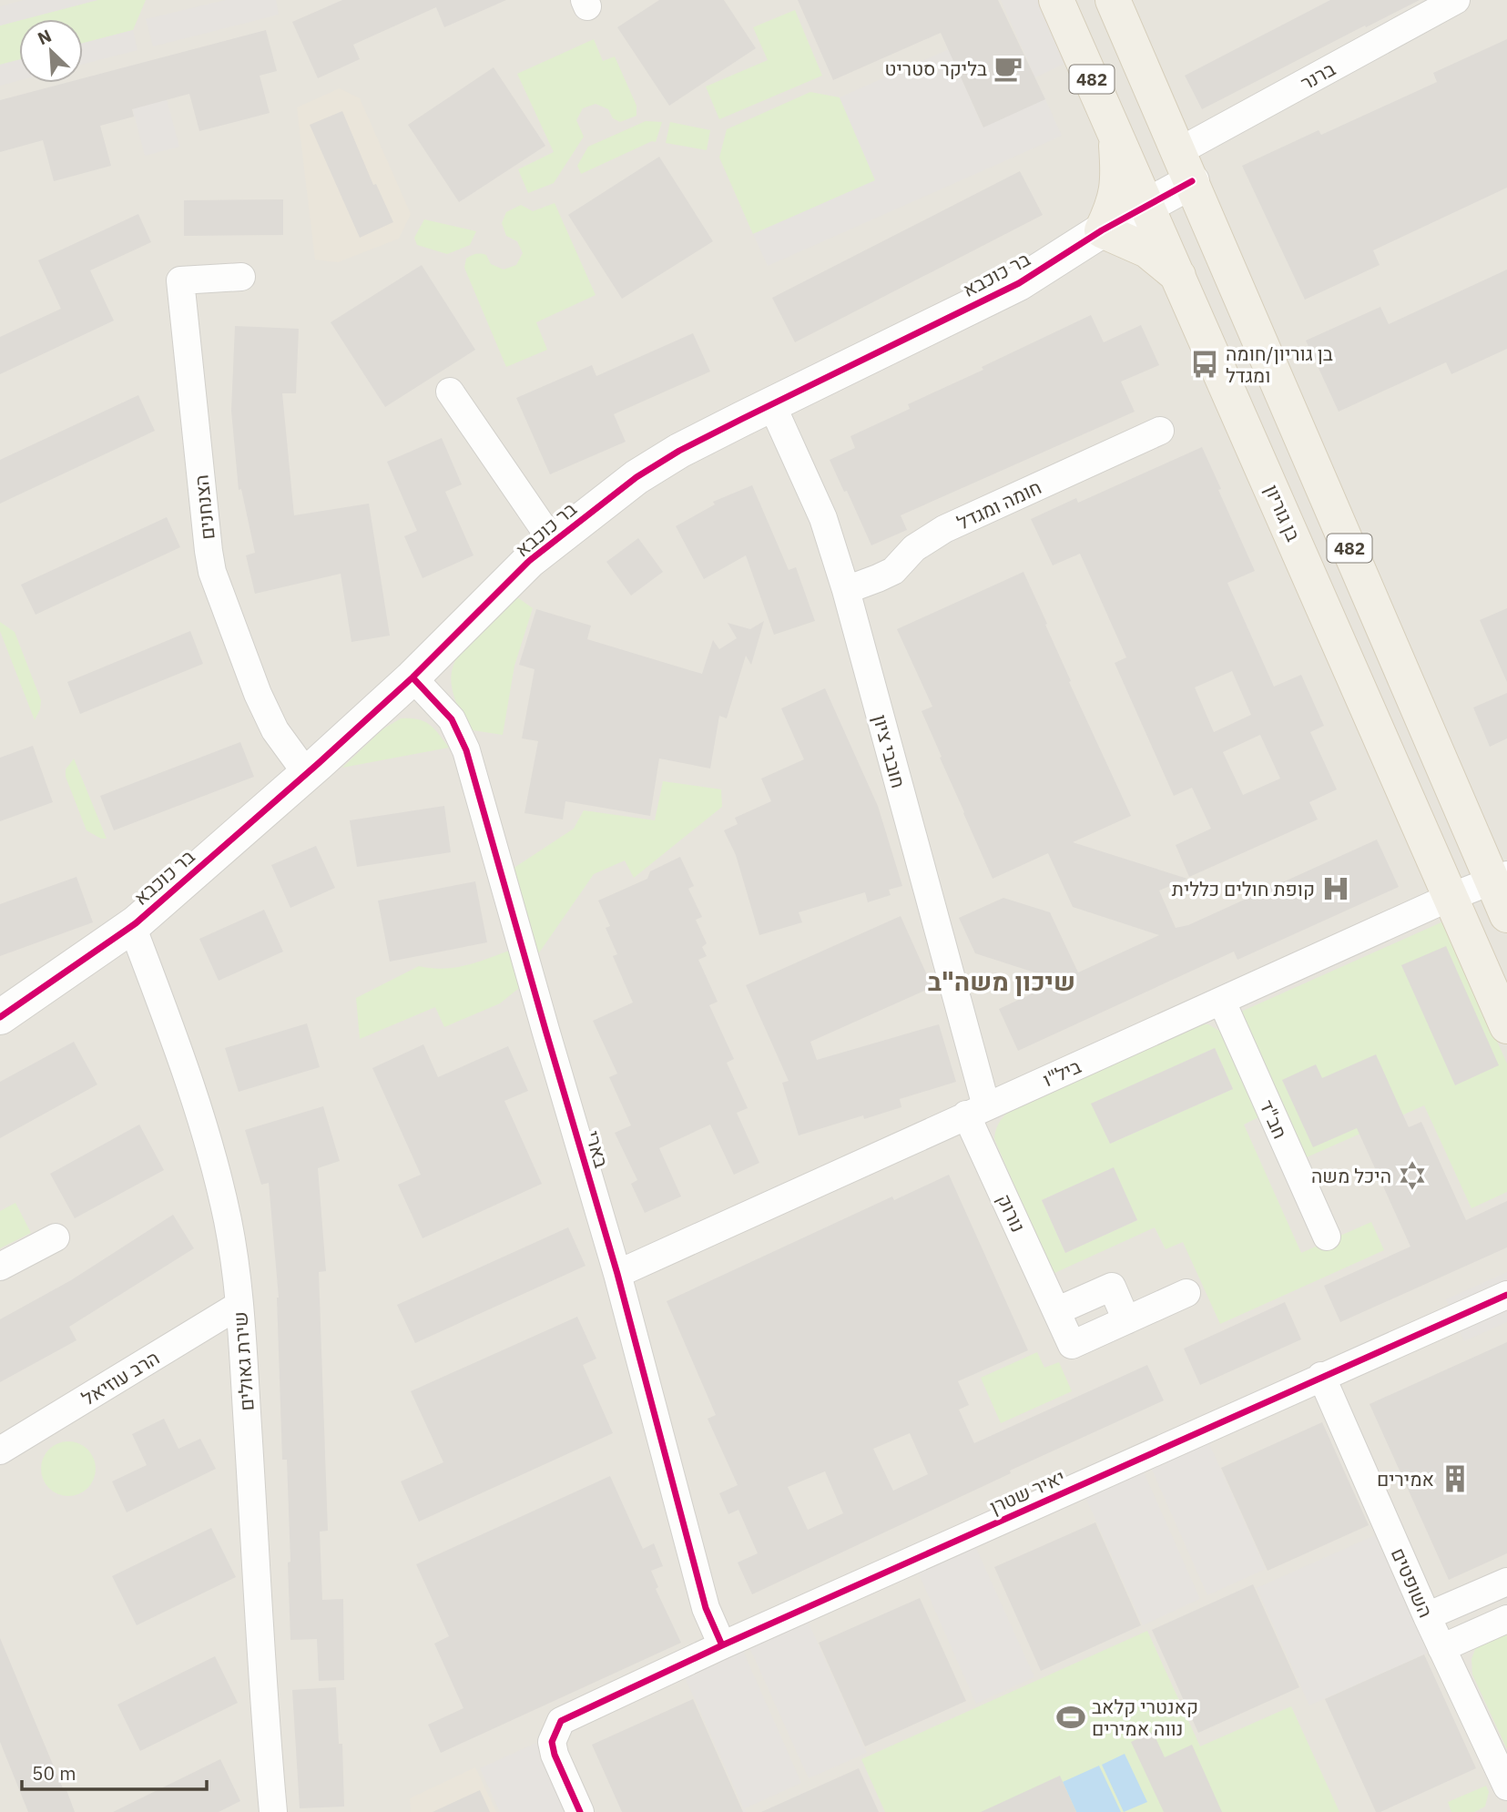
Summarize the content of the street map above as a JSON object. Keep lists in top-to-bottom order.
{
  "streets": {
    "main road": ["482", "בן גוריון"],
    "street": [
      "ברנר",
      "בר כוכבא",
      "חומה ומגדל",
      "הצנחנים",
      "חובבי ציון",
      "ביל\"ו",
      "חב\"ד",
      "בארי",
      "נורוק",
      "שירת גאולים",
      "הרב עוזיאל",
      "יאיר שטרן",
      "השופטים"
    ]
  },
  "crossings": [
    ["ברנר", "482"],
    ["ברנר", "בר כוכבא"],
    ["482", "בר כוכבא"],
    ["482", "ביל\"ו"],
    ["בר כוכבא", "הצנחנים"],
    ["בר כוכבא", "בן גוריון"],
    ["בר כוכבא", "חובבי ציון"],
    ["בר כוכבא", "בארי"],
    ["בר כוכבא", "שירת גאולים"],
    ["חומה ומגדל", "חובבי ציון"],
    ["בן גוריון", "ביל\"ו"],
    ["חובבי ציון", "ביל\"ו"],
    ["חובבי ציון", "נורוק"],
    ["ביל\"ו", "חב\"ד"],
    ["ביל\"ו", "בארי"],
    ["ביל\"ו", "נורוק"],
    ["בארי", "יאיר שטרן"],
    ["שירת גאולים", "הרב עוזיאל"],
    ["יאיר שטרן", "השופטים"]
  ],
  "districts": ["שיכון משה\"ב"],
  "places": {
    "cafe": ["בליקר סטריט"],
    "bus stop": ["בן גוריון/חומה ומגדל"],
    "hospital": ["קופת חולים כללית"],
    "synagogue": ["היכל משה"],
    "building": ["אמירים"],
    "sports": ["קאנטרי קלאב נווה אמירים"]
  },
  "scale_bar": "50 m",
  "north": "top left"
}
